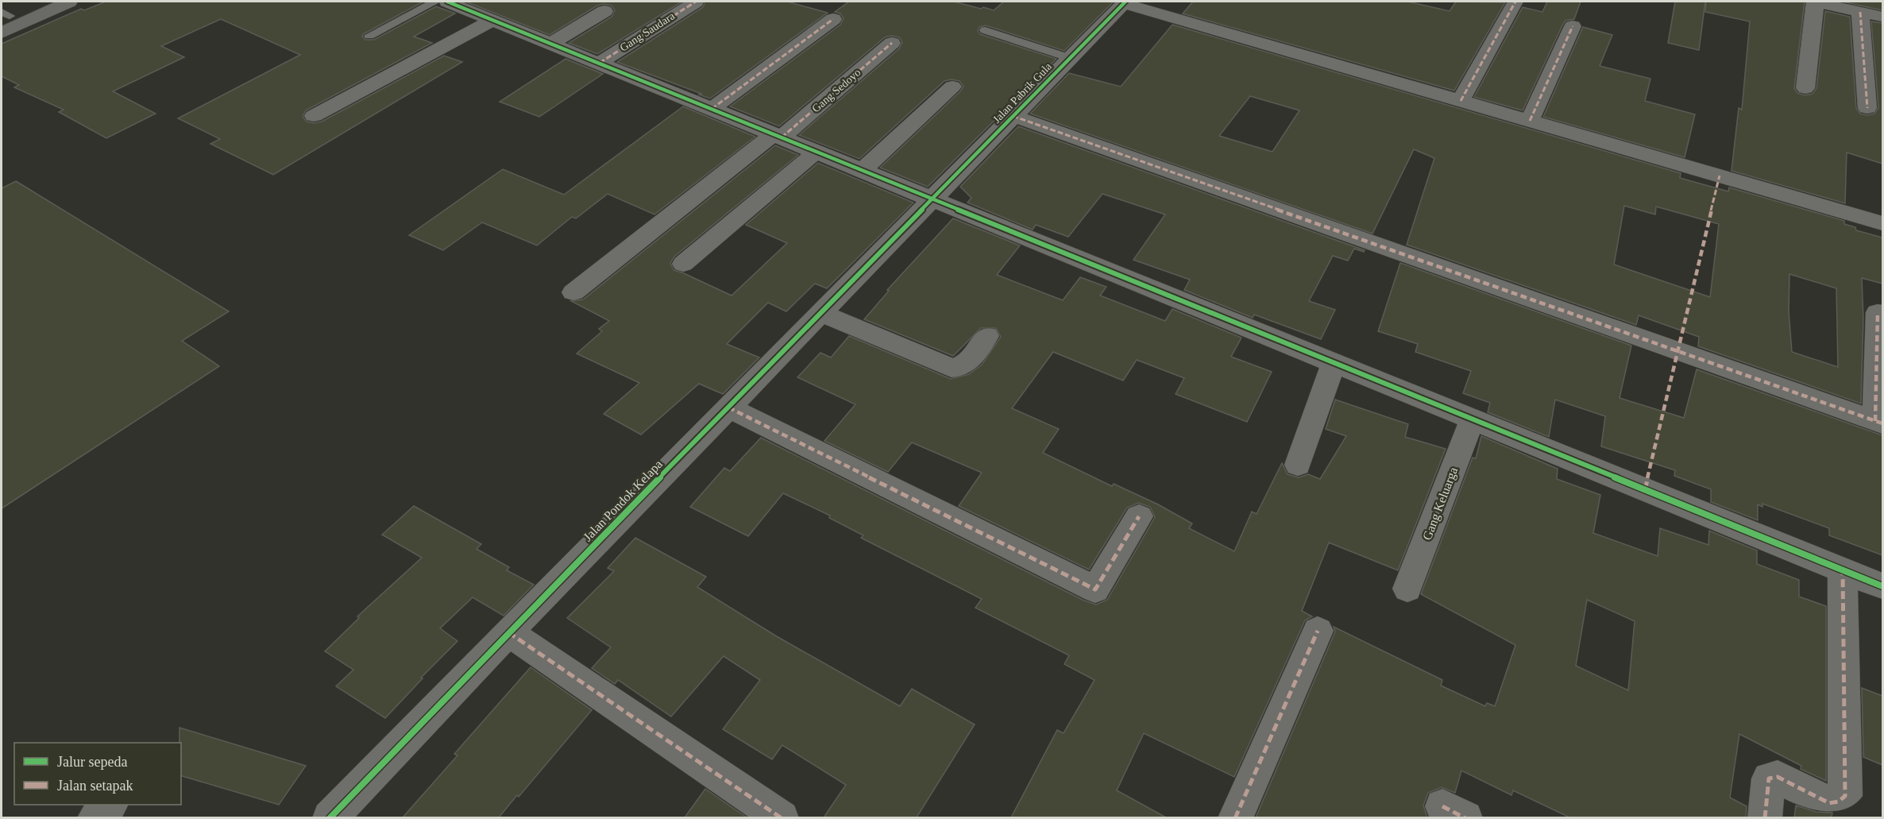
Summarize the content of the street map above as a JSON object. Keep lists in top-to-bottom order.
{
  "streets": {
    "street": [
      "Gang Saudara",
      "Gang Sedoyo",
      "Jalan Pabrik Gula",
      "Jalan Pondok Kelapa",
      "Gang Keluarga"
    ]
  },
  "crossings": [
    ["Jalan Pabrik Gula", "Jalan Pondok Kelapa"]
  ],
  "legend": ["Jalur sepeda", "Jalan setapak"]
}
